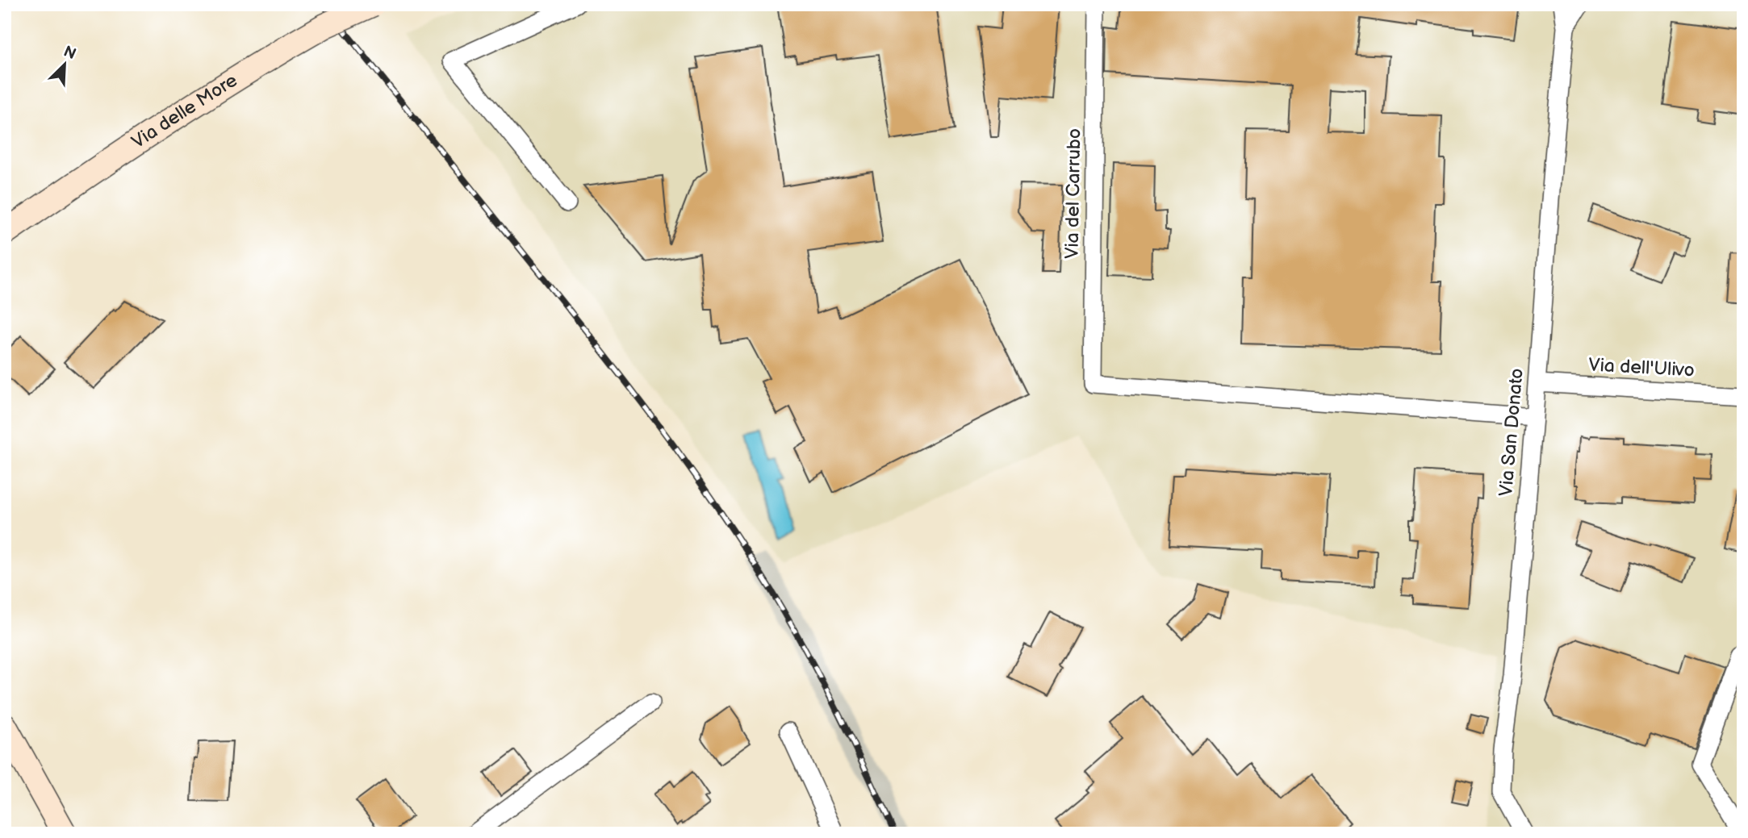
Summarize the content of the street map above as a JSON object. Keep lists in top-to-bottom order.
{
  "streets": {
    "main road": ["Via delle More"],
    "street": ["Via del Carrubo", "Via dell'Ulivo", "Via San Donato"]
  },
  "crossings": [
    ["Via del Carrubo", "Via San Donato"],
    ["Via dell'Ulivo", "Via San Donato"]
  ],
  "north": "top right"
}
